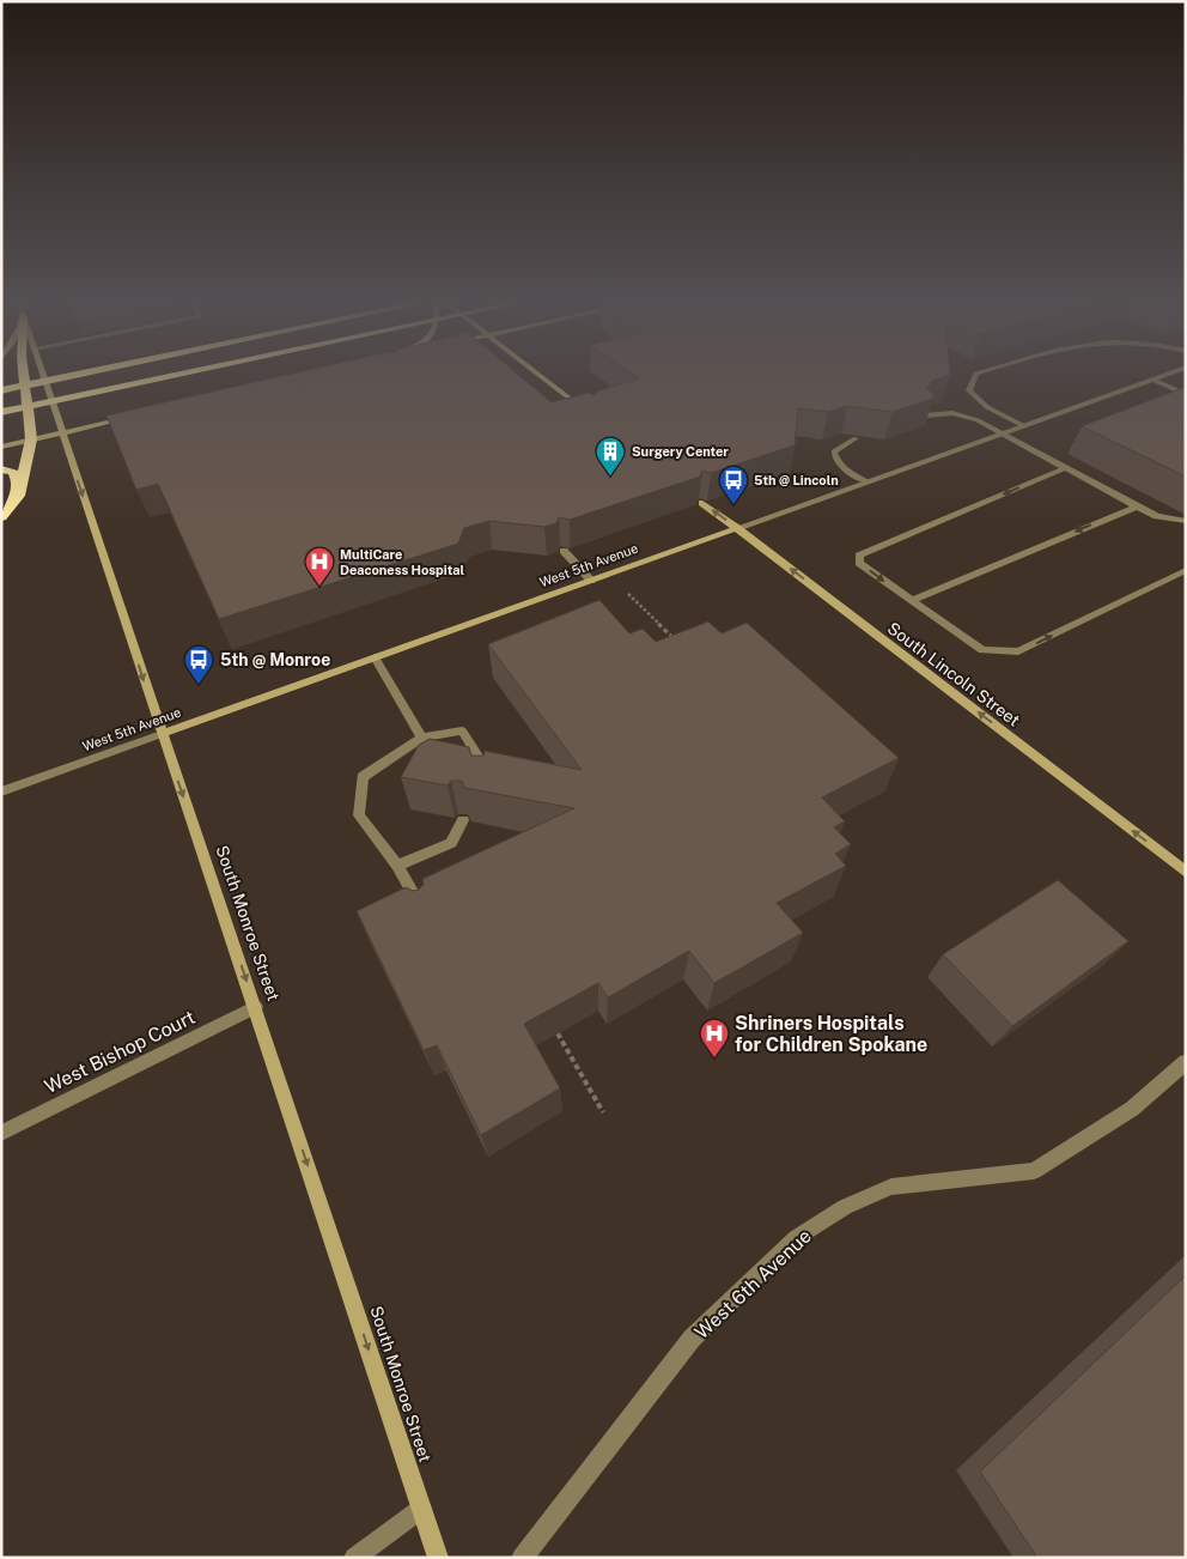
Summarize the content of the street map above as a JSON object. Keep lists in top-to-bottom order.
{
  "streets": {
    "street": [
      "West 5th Avenue",
      "South Lincoln Street",
      "South Monroe Street",
      "West Bishop Court",
      "West 6th Avenue"
    ]
  },
  "crossings": [
    ["West 5th Avenue", "South Lincoln Street"],
    ["West 5th Avenue", "South Monroe Street"],
    ["South Monroe Street", "West Bishop Court"]
  ],
  "one_way": ["South Lincoln Street", "South Monroe Street"],
  "places": {
    "building": ["Surgery Center"],
    "bus stop": ["5th @ Lincoln", "5th @ Monroe"],
    "hospital": ["MultiCare Deaconess Hospital", "Shriners Hospitals for Children Spokane"]
  }
}
